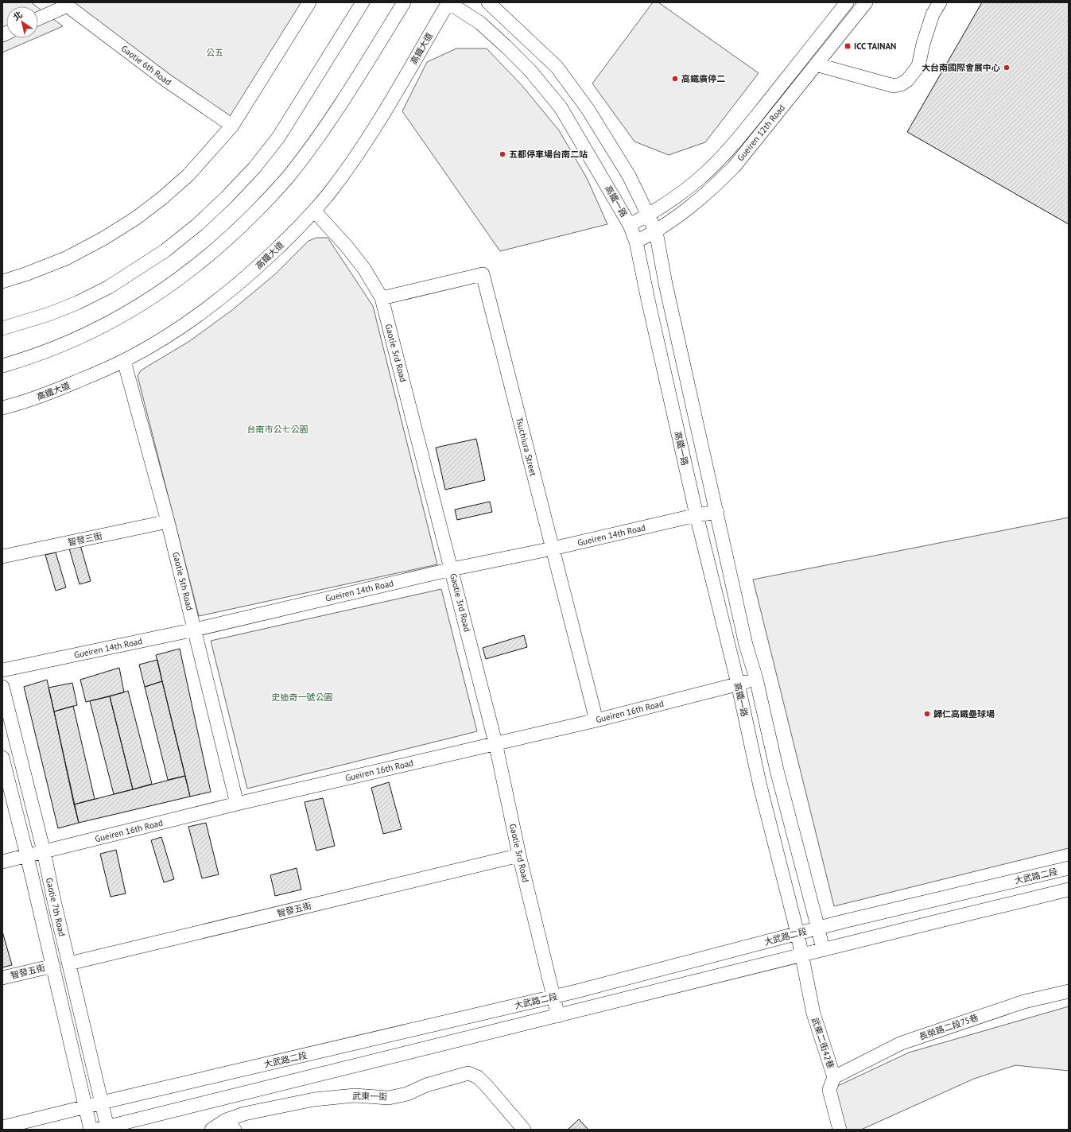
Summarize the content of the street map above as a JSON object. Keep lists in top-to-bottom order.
{
  "streets": {
    "street": [
      "高鐵大道",
      "Gaotie 6th Road",
      "Gueiren 12th Road",
      "高鐵一路",
      "Gaotie 3rd Road",
      "Tsuchiura Street",
      "Gueiren 14th Road",
      "智發三街",
      "Gaotie 5th Road",
      "Gueiren 16th Road",
      "大武路二段",
      "Gaotie 7th Road",
      "智發五街",
      "長榮路二段75巷",
      "武東二街42巷",
      "武東一街"
    ]
  },
  "crossings": [
    ["高鐵大道", "高鐵一路"],
    ["高鐵大道", "Gaotie 3rd Road"],
    ["高鐵大道", "Gaotie 5th Road"],
    ["Gueiren 12th Road", "高鐵一路"],
    ["高鐵一路", "Gueiren 14th Road"],
    ["高鐵一路", "Gueiren 16th Road"],
    ["高鐵一路", "大武路二段"],
    ["高鐵一路", "武東二街42巷"],
    ["Gaotie 3rd Road", "Tsuchiura Street"],
    ["Gaotie 3rd Road", "Gueiren 14th Road"],
    ["Gaotie 3rd Road", "Gueiren 16th Road"],
    ["Gaotie 3rd Road", "大武路二段"],
    ["Gaotie 3rd Road", "智發五街"],
    ["Tsuchiura Street", "Gueiren 14th Road"],
    ["Tsuchiura Street", "Gueiren 16th Road"],
    ["Gueiren 14th Road", "Gaotie 5th Road"],
    ["智發三街", "Gaotie 5th Road"],
    ["Gaotie 5th Road", "Gueiren 16th Road"],
    ["Gueiren 16th Road", "Gaotie 7th Road"],
    ["大武路二段", "Gaotie 7th Road"],
    ["Gaotie 7th Road", "智發五街"],
    ["長榮路二段75巷", "武東二街42巷"]
  ],
  "parks": ["公五", "台南市公七公園", "史迪奇一號公園"],
  "places": {
    "transit": ["ICC TAINAN"],
    "other": [
      "大台南國際會展中心",
      "高鐵廣停二",
      "五都停車場台南二站",
      "歸仁高鐵壘球場"
    ]
  },
  "north": "top left"
}
